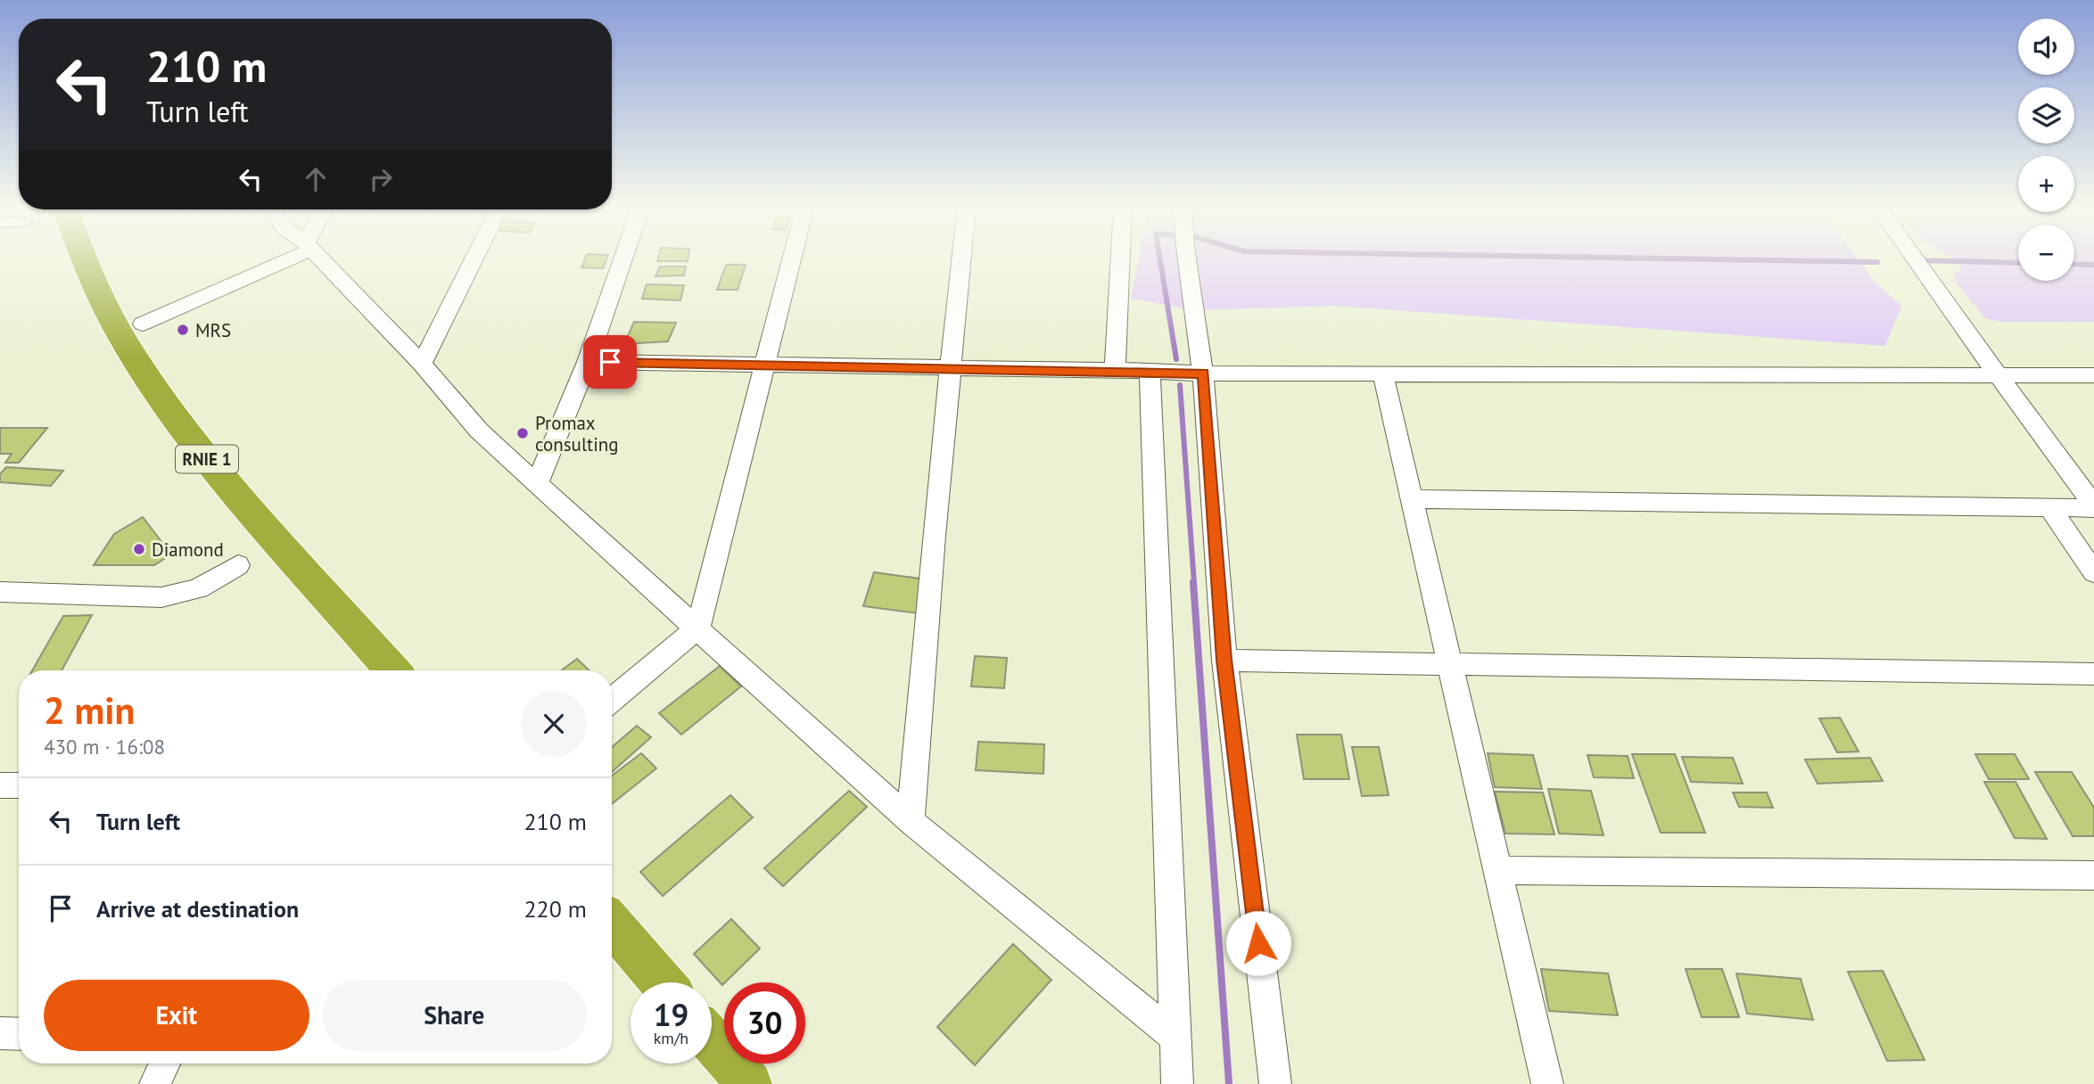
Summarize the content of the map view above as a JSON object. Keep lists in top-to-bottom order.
{
  "streets": {
    "highway": ["RNIE 1"]
  },
  "places": ["MRS", "Promax consulting", "Diamond"],
  "page": {
    "map_buttons": ["+", "−"],
    "turn": ["210 m", "Turn left"],
    "heading": ["2 min", "430 m · 16:08"],
    "list": [
      {
        "name": "Turn left",
        "value": "210 m"
      },
      {
        "name": "Arrive at destination",
        "value": "220 m"
      }
    ],
    "buttons": ["Exit", "Share"],
    "speed": "19 km/h",
    "limit": "30"
  }
}
